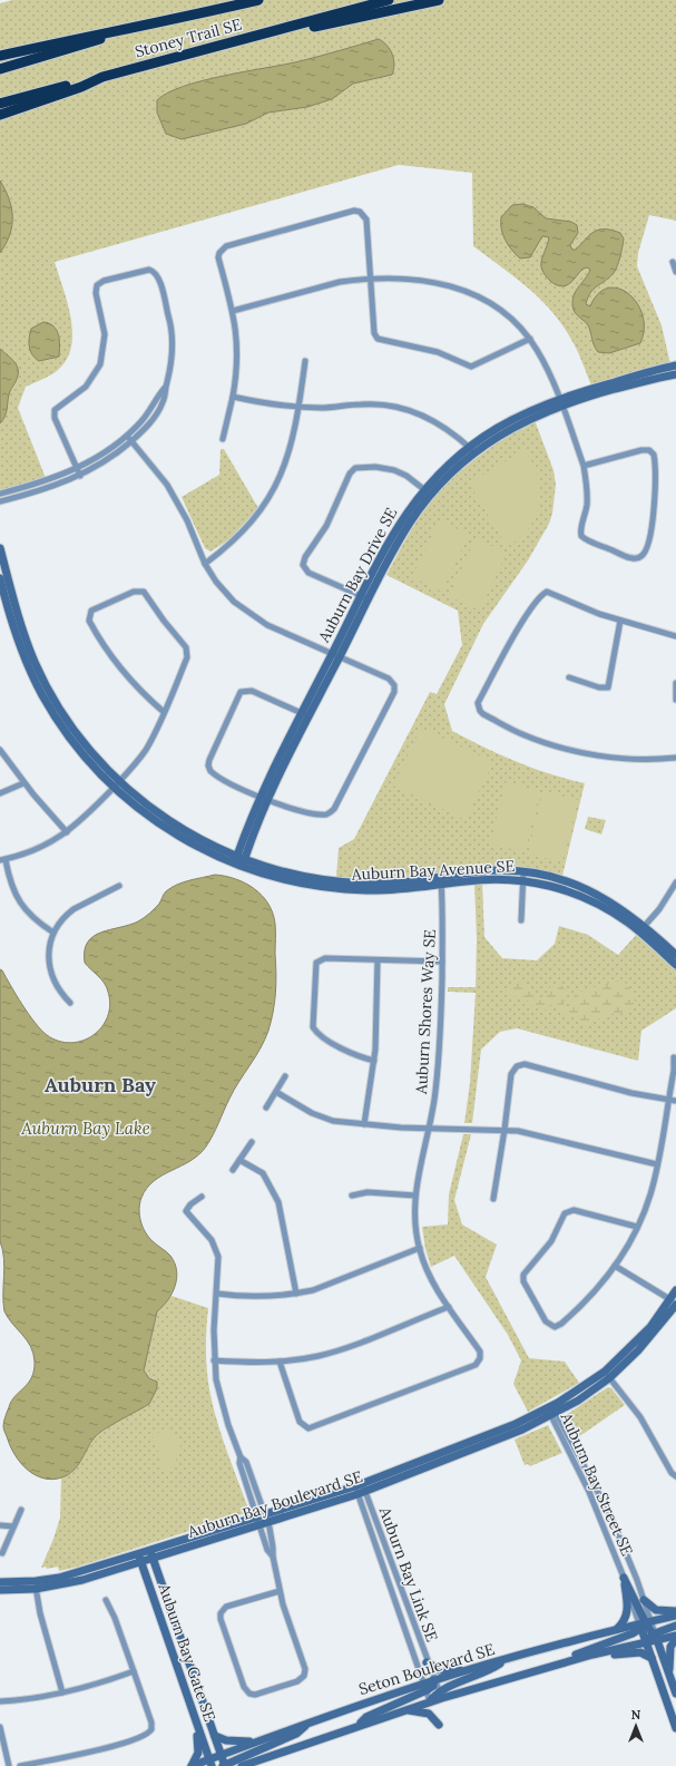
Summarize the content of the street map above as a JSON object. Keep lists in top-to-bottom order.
{
  "streets": {
    "highway": ["Stoney Trail SE"],
    "street": [
      "Auburn Bay Drive SE",
      "Auburn Bay Avenue SE",
      "Auburn Shores Way SE",
      "Auburn Bay Street SE",
      "Auburn Bay Boulevard SE",
      "Auburn Bay Link SE",
      "Auburn Bay Gate SE",
      "Seton Boulevard SE"
    ]
  },
  "crossings": [
    ["Auburn Bay Drive SE", "Auburn Bay Avenue SE"],
    ["Auburn Bay Avenue SE", "Auburn Shores Way SE"],
    ["Auburn Bay Street SE", "Auburn Bay Boulevard SE"],
    ["Auburn Bay Street SE", "Seton Boulevard SE"],
    ["Auburn Bay Boulevard SE", "Auburn Bay Link SE"],
    ["Auburn Bay Boulevard SE", "Auburn Bay Gate SE"],
    ["Auburn Bay Link SE", "Seton Boulevard SE"],
    ["Auburn Bay Gate SE", "Seton Boulevard SE"]
  ],
  "districts": ["Auburn Bay"],
  "water": ["Auburn Bay Lake"],
  "north": "top"
}
